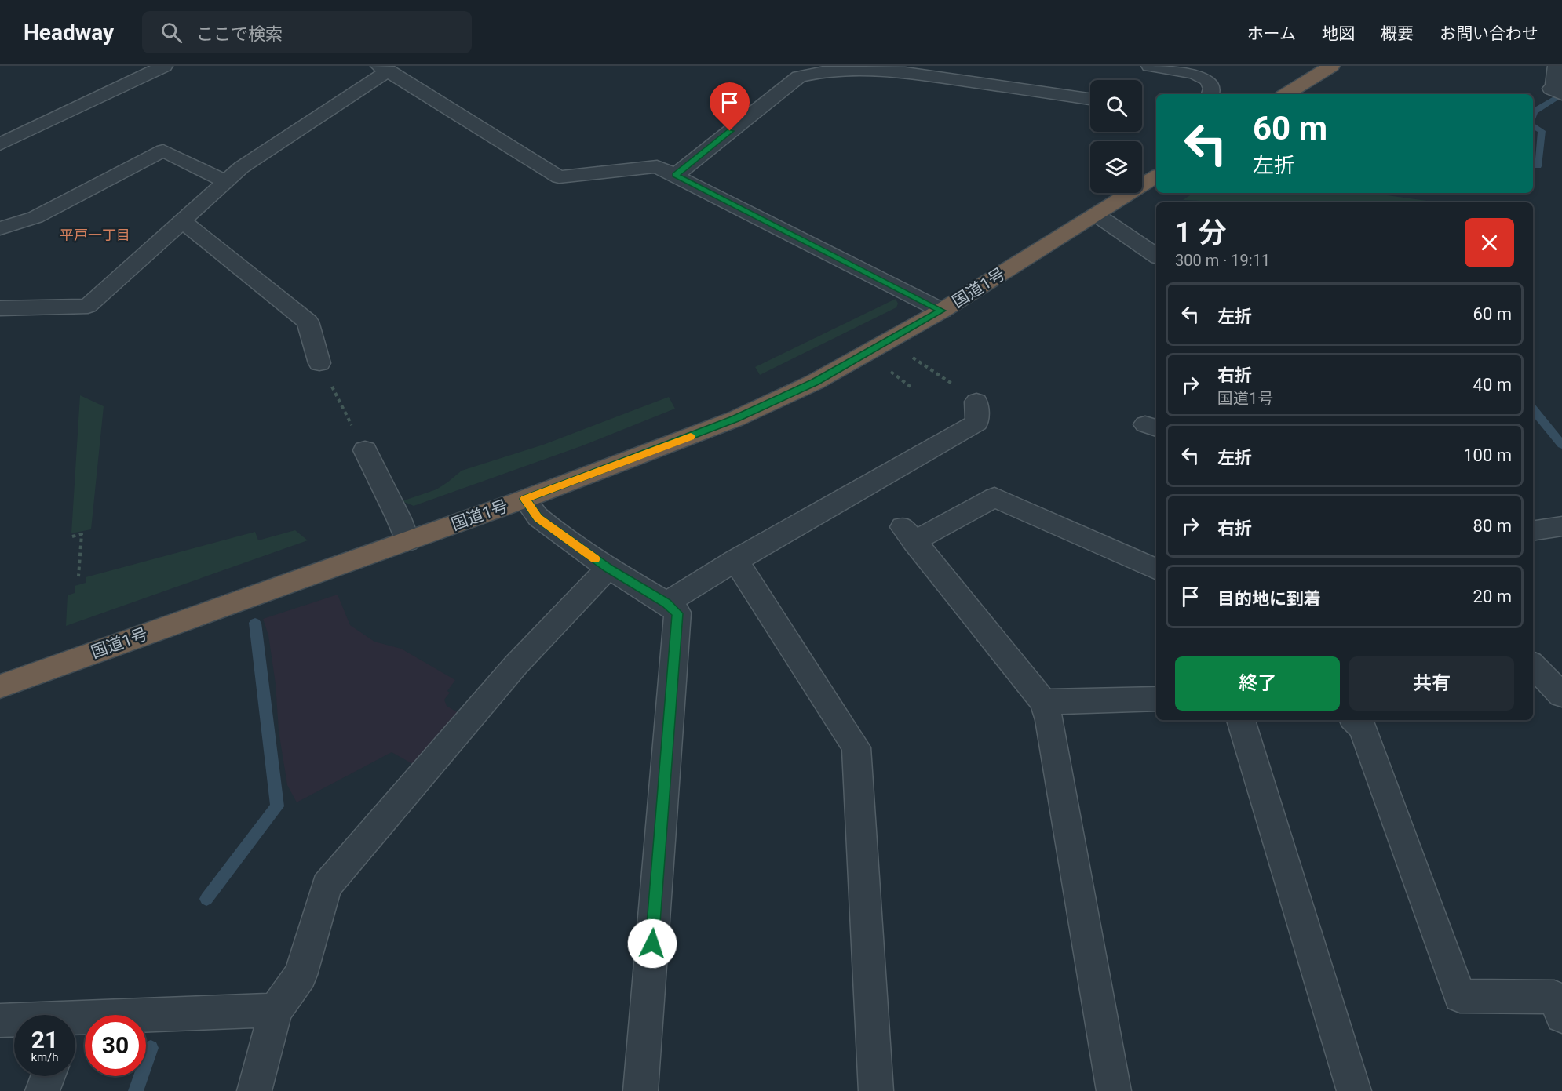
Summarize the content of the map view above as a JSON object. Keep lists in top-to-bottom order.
{
  "streets": {
    "highway": ["国道1号"]
  },
  "districts": ["平戸一丁目"],
  "page": {
    "header": "Headway",
    "search": "ここで検索",
    "nav": [
      "ホーム",
      "地図",
      "概要",
      "お問い合わせ"
    ],
    "turn": ["60 m", "左折"],
    "heading": ["1 分", "300 m · 19:11"],
    "list": [
      {
        "name": "左折",
        "value": "60 m"
      },
      {
        "name": "右折",
        "note": "国道1号",
        "value": "40 m"
      },
      {
        "name": "左折",
        "value": "100 m"
      },
      {
        "name": "右折",
        "value": "80 m"
      },
      {
        "name": "目的地に到着",
        "value": "20 m"
      }
    ],
    "buttons": ["終了", "共有"],
    "speed": "21 km/h",
    "limit": "30"
  }
}
